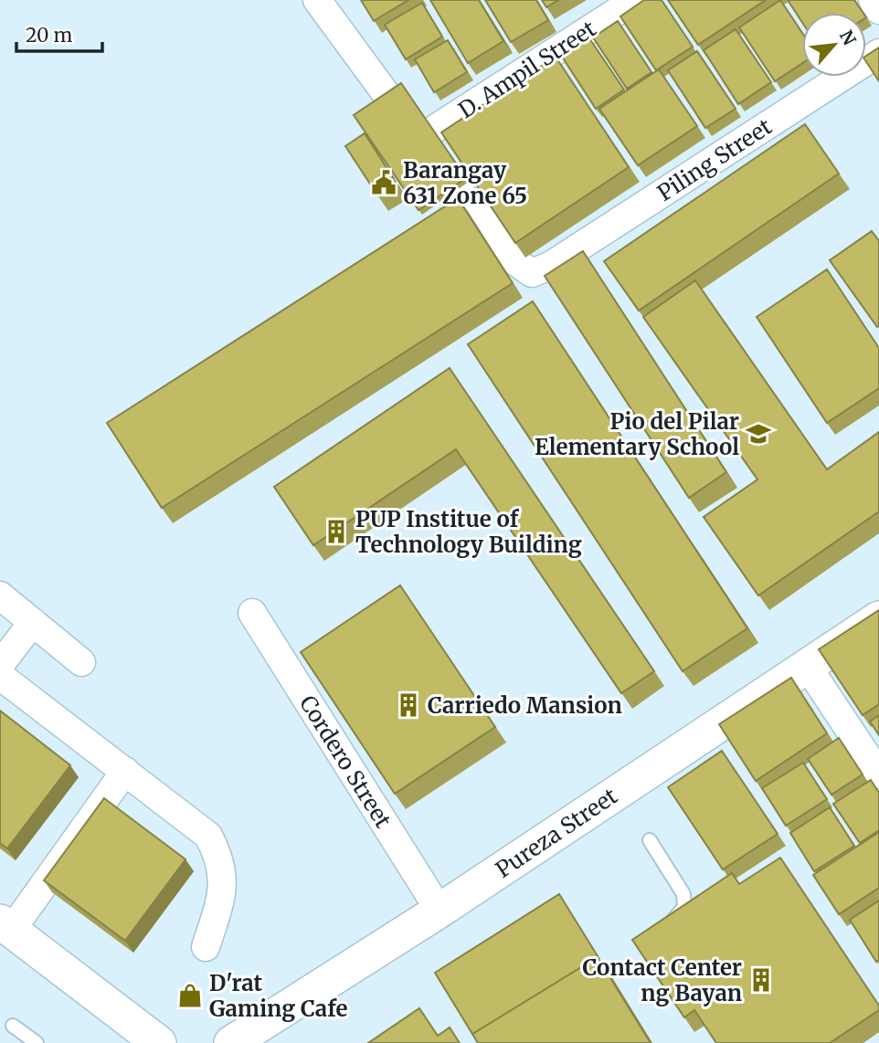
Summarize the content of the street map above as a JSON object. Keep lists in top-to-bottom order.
{
  "streets": {
    "street": [
      "D. Ampil Street",
      "Piling Street",
      "Cordero Street",
      "Pureza Street"
    ]
  },
  "crossings": [
    ["D. Ampil Street", "Piling Street"],
    ["Cordero Street", "Pureza Street"]
  ],
  "places": {
    "public building": ["Barangay 631 Zone 65"],
    "school or university": ["Pio del Pilar Elementary School"],
    "building": ["PUP Institue of Technology Building", "Carriedo Mansion", "Contact Center ng Bayan"],
    "shop": ["D'rat Gaming Cafe"]
  },
  "scale_bar": "20 m",
  "north": "top right"
}
